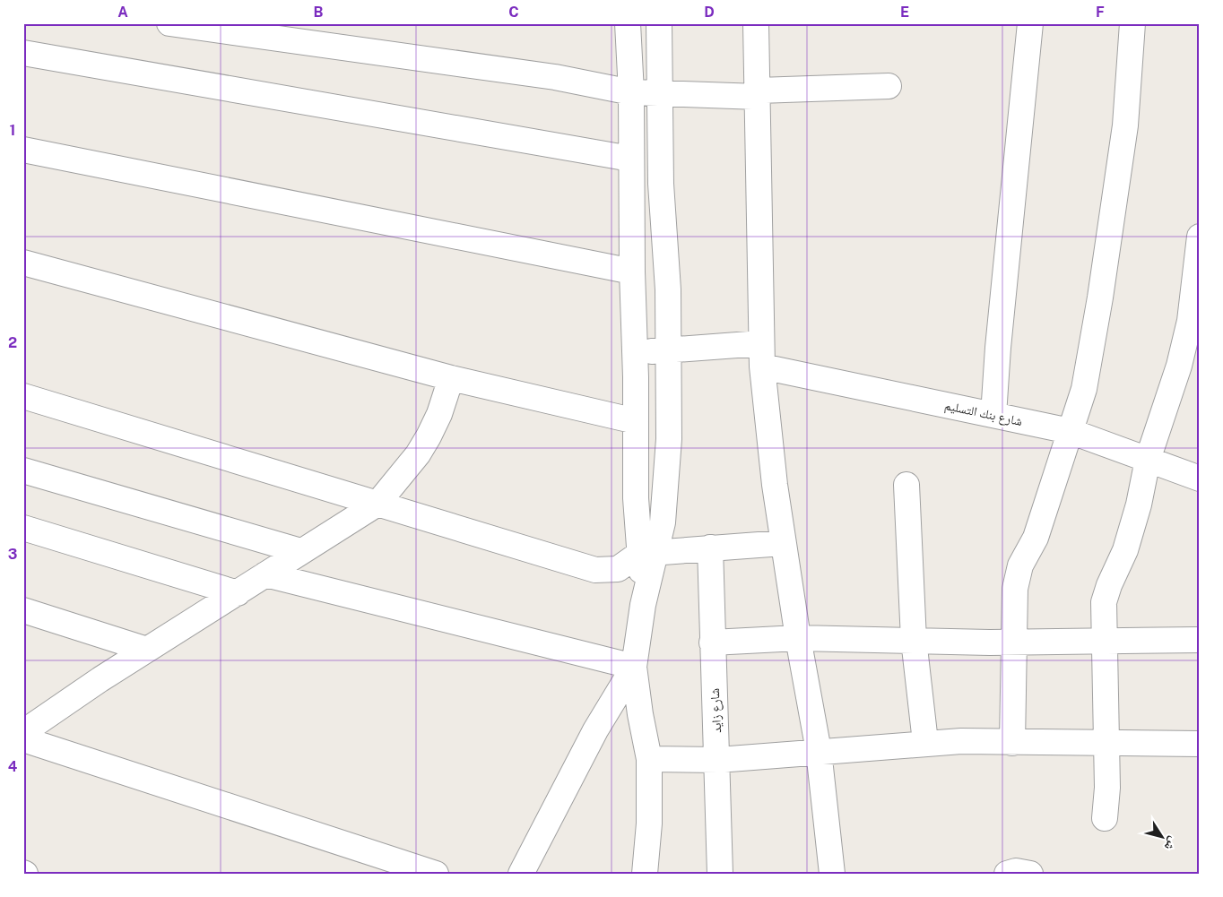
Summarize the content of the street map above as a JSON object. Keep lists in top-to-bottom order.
{
  "streets": {
    "street": ["شارع بنك التسليم", "شارع زايد"]
  },
  "north": "bottom right",
  "grid": {
    "columns": [
      "A",
      "B",
      "C",
      "D",
      "E",
      "F"
    ],
    "rows": [
      "1",
      "2",
      "3",
      "4"
    ]
  }
}
